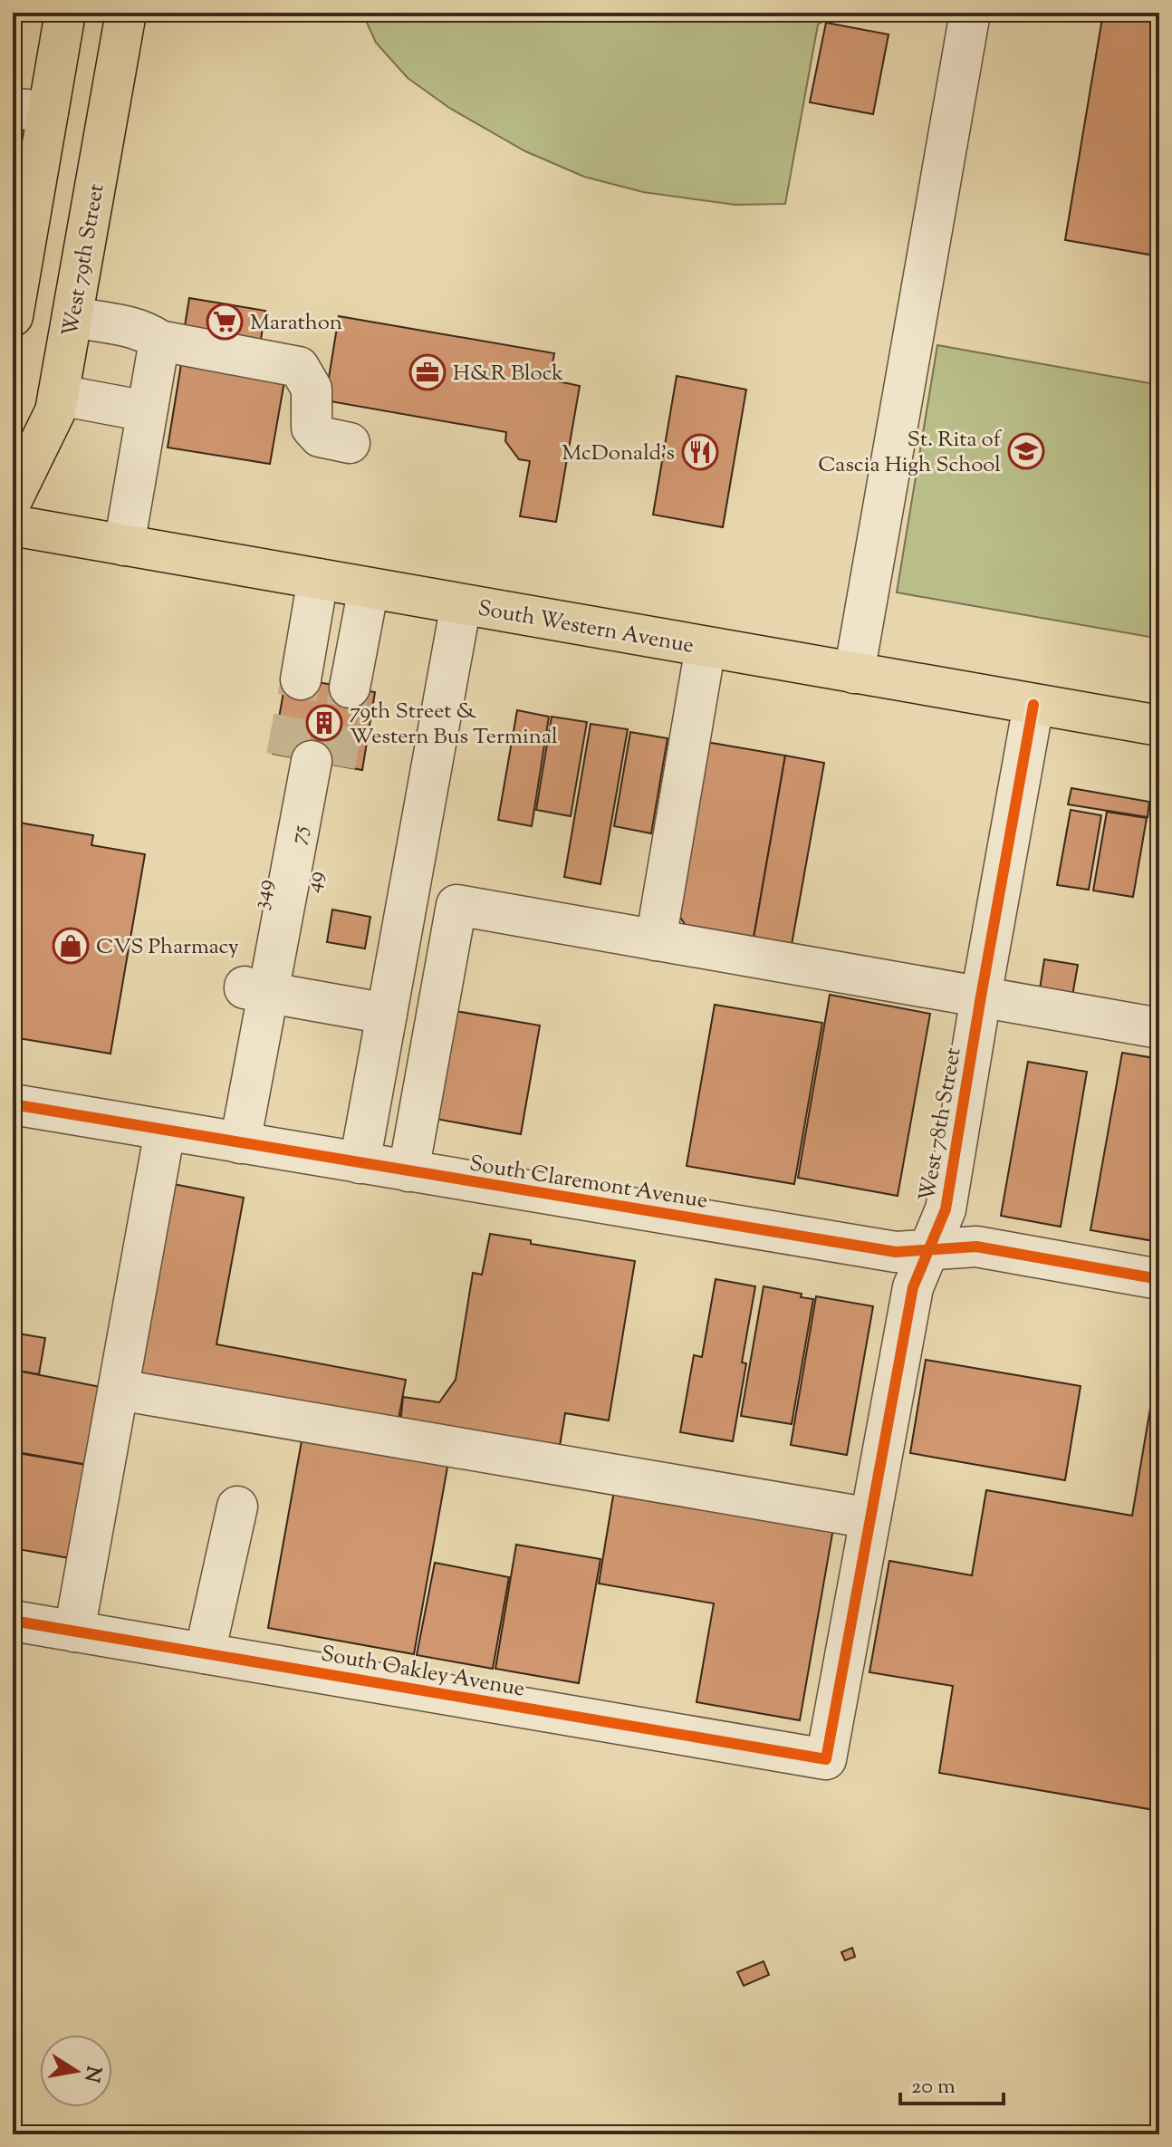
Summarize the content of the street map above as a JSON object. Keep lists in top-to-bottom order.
{
  "streets": {
    "main road": ["West 79th Street", "South Western Avenue"],
    "street": [
      "75",
      "West 78th Street",
      "South Claremont Avenue",
      "South Oakley Avenue"
    ]
  },
  "crossings": [
    ["South Western Avenue", "West 78th Street"],
    ["75", "South Claremont Avenue"],
    ["West 78th Street", "South Claremont Avenue"],
    ["West 78th Street", "South Oakley Avenue"]
  ],
  "places": {
    "supermarket": ["Marathon"],
    "office": ["H&R Block"],
    "school or university": ["St. Rita of Cascia High School"],
    "restaurant": ["McDonald's"],
    "building": ["79th Street & Western Bus Terminal"],
    "shop": ["CVS Pharmacy"]
  },
  "scale_bar": "20 m",
  "north": "right"
}
